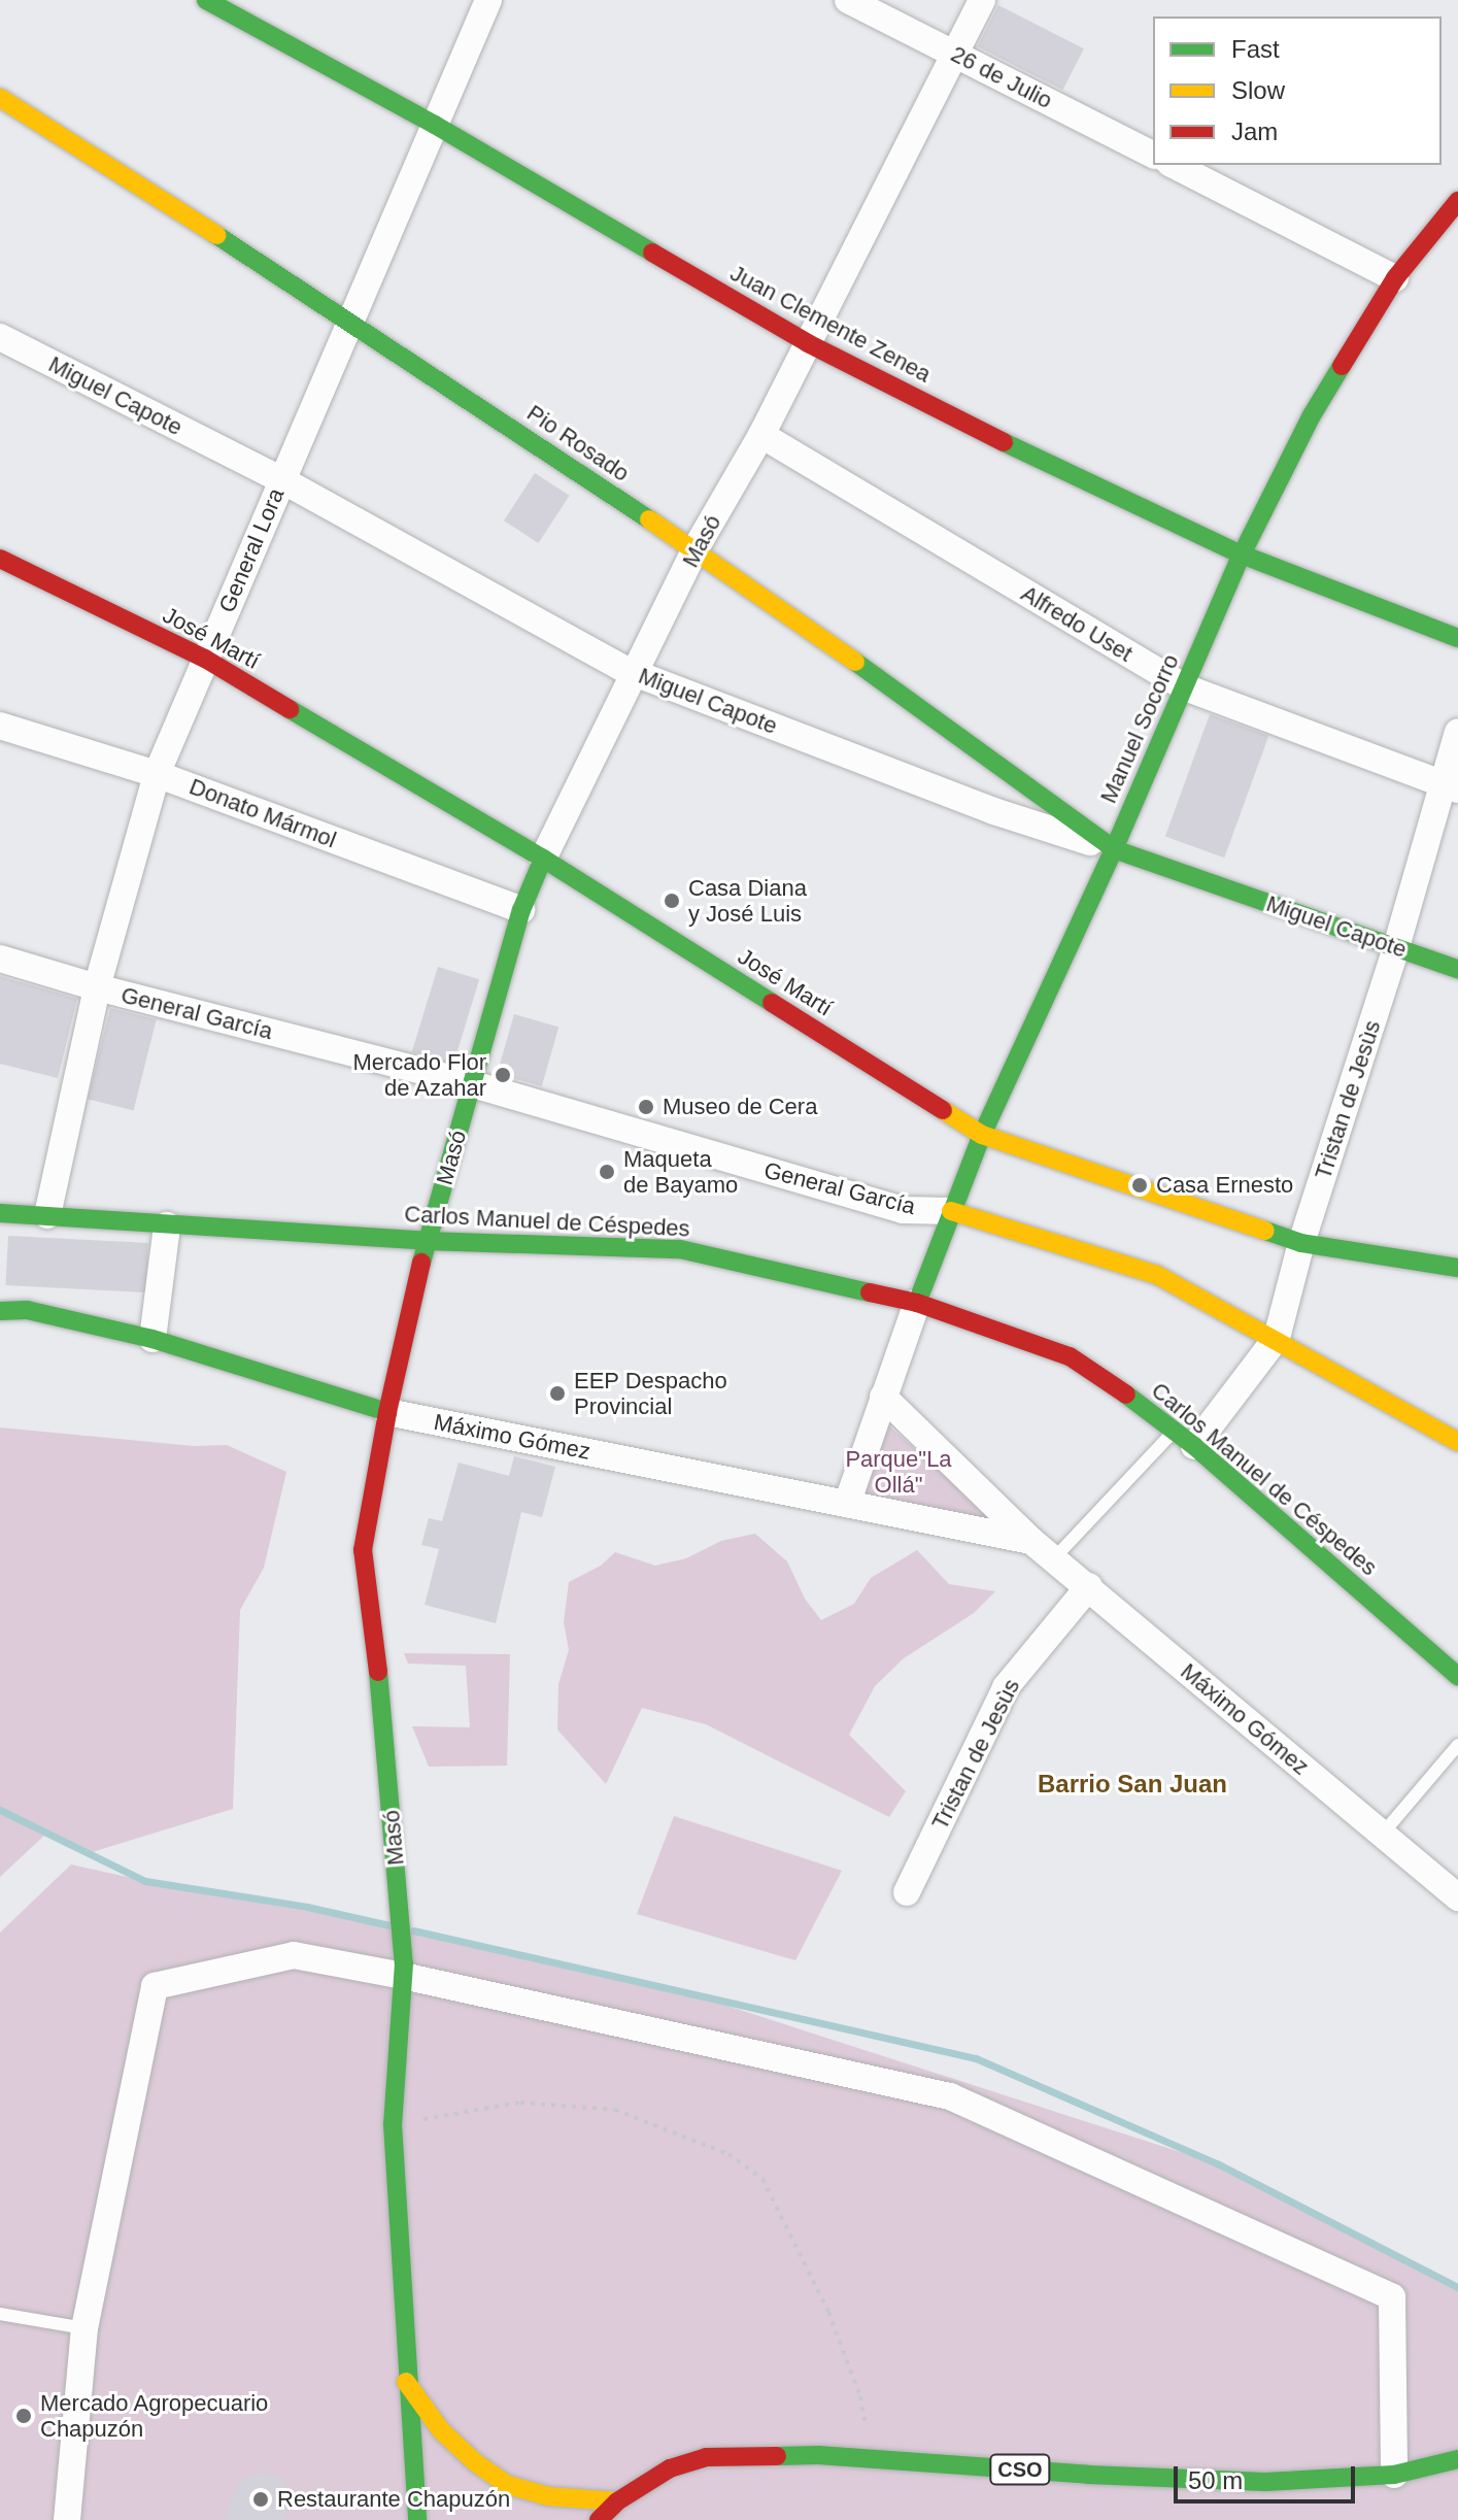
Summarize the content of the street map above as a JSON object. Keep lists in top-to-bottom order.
{
  "streets": {
    "street": [
      "26 de Julio",
      "Juan Clemente Zenea",
      "Miguel Capote",
      "Pio Rosado",
      "Masó",
      "General Lora",
      "Alfredo Uset",
      "José Martí",
      "Manuel Socorro",
      "Donato Mármol",
      "General García",
      "Tristan de Jesùs",
      "Carlos Manuel de Céspedes",
      "Máximo Gómez",
      "CSO"
    ]
  },
  "crossings": [
    ["26 de Julio", "Masó"],
    ["Juan Clemente Zenea", "Masó"],
    ["Juan Clemente Zenea", "General Lora"],
    ["Juan Clemente Zenea", "Manuel Socorro"],
    ["Miguel Capote", "Pio Rosado"],
    ["Miguel Capote", "Masó"],
    ["Miguel Capote", "General Lora"],
    ["Miguel Capote", "Manuel Socorro"],
    ["Miguel Capote", "Tristan de Jesùs"],
    ["Pio Rosado", "Masó"],
    ["Pio Rosado", "General Lora"],
    ["Pio Rosado", "Manuel Socorro"],
    ["Masó", "Alfredo Uset"],
    ["Masó", "José Martí"],
    ["Masó", "Donato Mármol"],
    ["Masó", "General García"],
    ["Masó", "Carlos Manuel de Céspedes"],
    ["Masó", "Máximo Gómez"],
    ["General Lora", "José Martí"],
    ["General Lora", "Donato Mármol"],
    ["General Lora", "General García"],
    ["General Lora", "Carlos Manuel de Céspedes"],
    ["Alfredo Uset", "Manuel Socorro"],
    ["Alfredo Uset", "Tristan de Jesùs"],
    ["José Martí", "Manuel Socorro"],
    ["José Martí", "Tristan de Jesùs"],
    ["Manuel Socorro", "General García"],
    ["Manuel Socorro", "Carlos Manuel de Céspedes"],
    ["General García", "Tristan de Jesùs"],
    ["Tristan de Jesùs", "Carlos Manuel de Céspedes"],
    ["Tristan de Jesùs", "Máximo Gómez"]
  ],
  "districts": ["Barrio San Juan"],
  "parks": ["Parque\"La Ollá\""],
  "places": [
    "Casa Diana y José Luis",
    "Mercado Flor de Azahar",
    "Museo de Cera",
    "Maqueta de Bayamo",
    "Casa Ernesto",
    "EEP Despacho Provincial",
    "Mercado Agropecuario Chapuzón",
    "Restaurante Chapuzón"
  ],
  "legend": ["Fast", "Slow", "Jam"],
  "scale_bar": "50 m"
}
